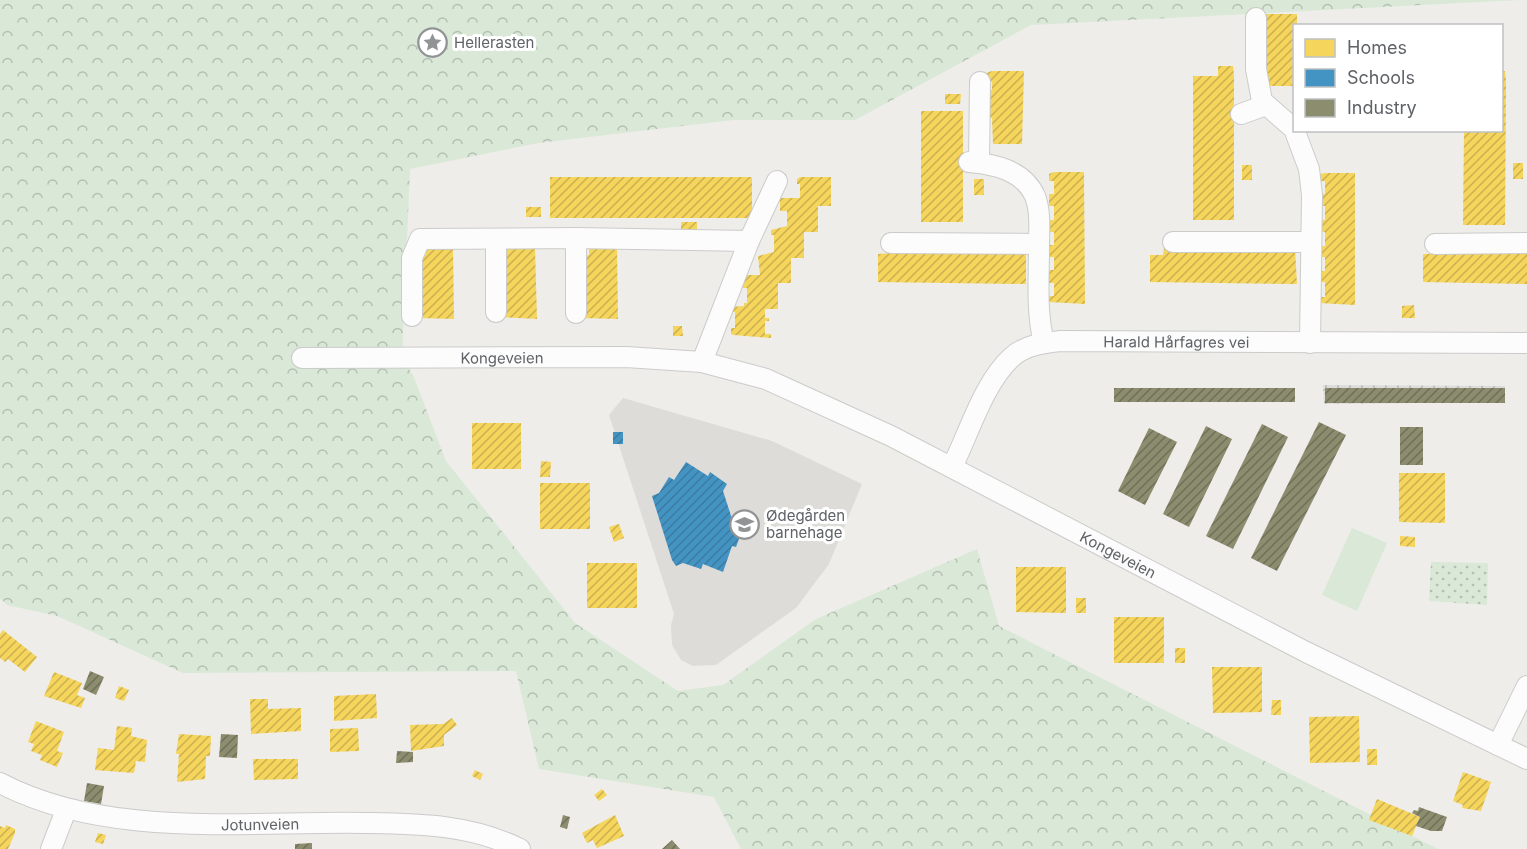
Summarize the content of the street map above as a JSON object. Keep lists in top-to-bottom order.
{
  "streets": {
    "street": ["Harald Hårfagres vei", "Kongeveien", "Jotunveien"]
  },
  "crossings": [
    ["Harald Hårfagres vei", "Kongeveien"]
  ],
  "places": {
    "place": ["Hellerasten"],
    "school or university": ["Ødegården barnehage"]
  },
  "legend": ["Homes", "Schools", "Industry"]
}
